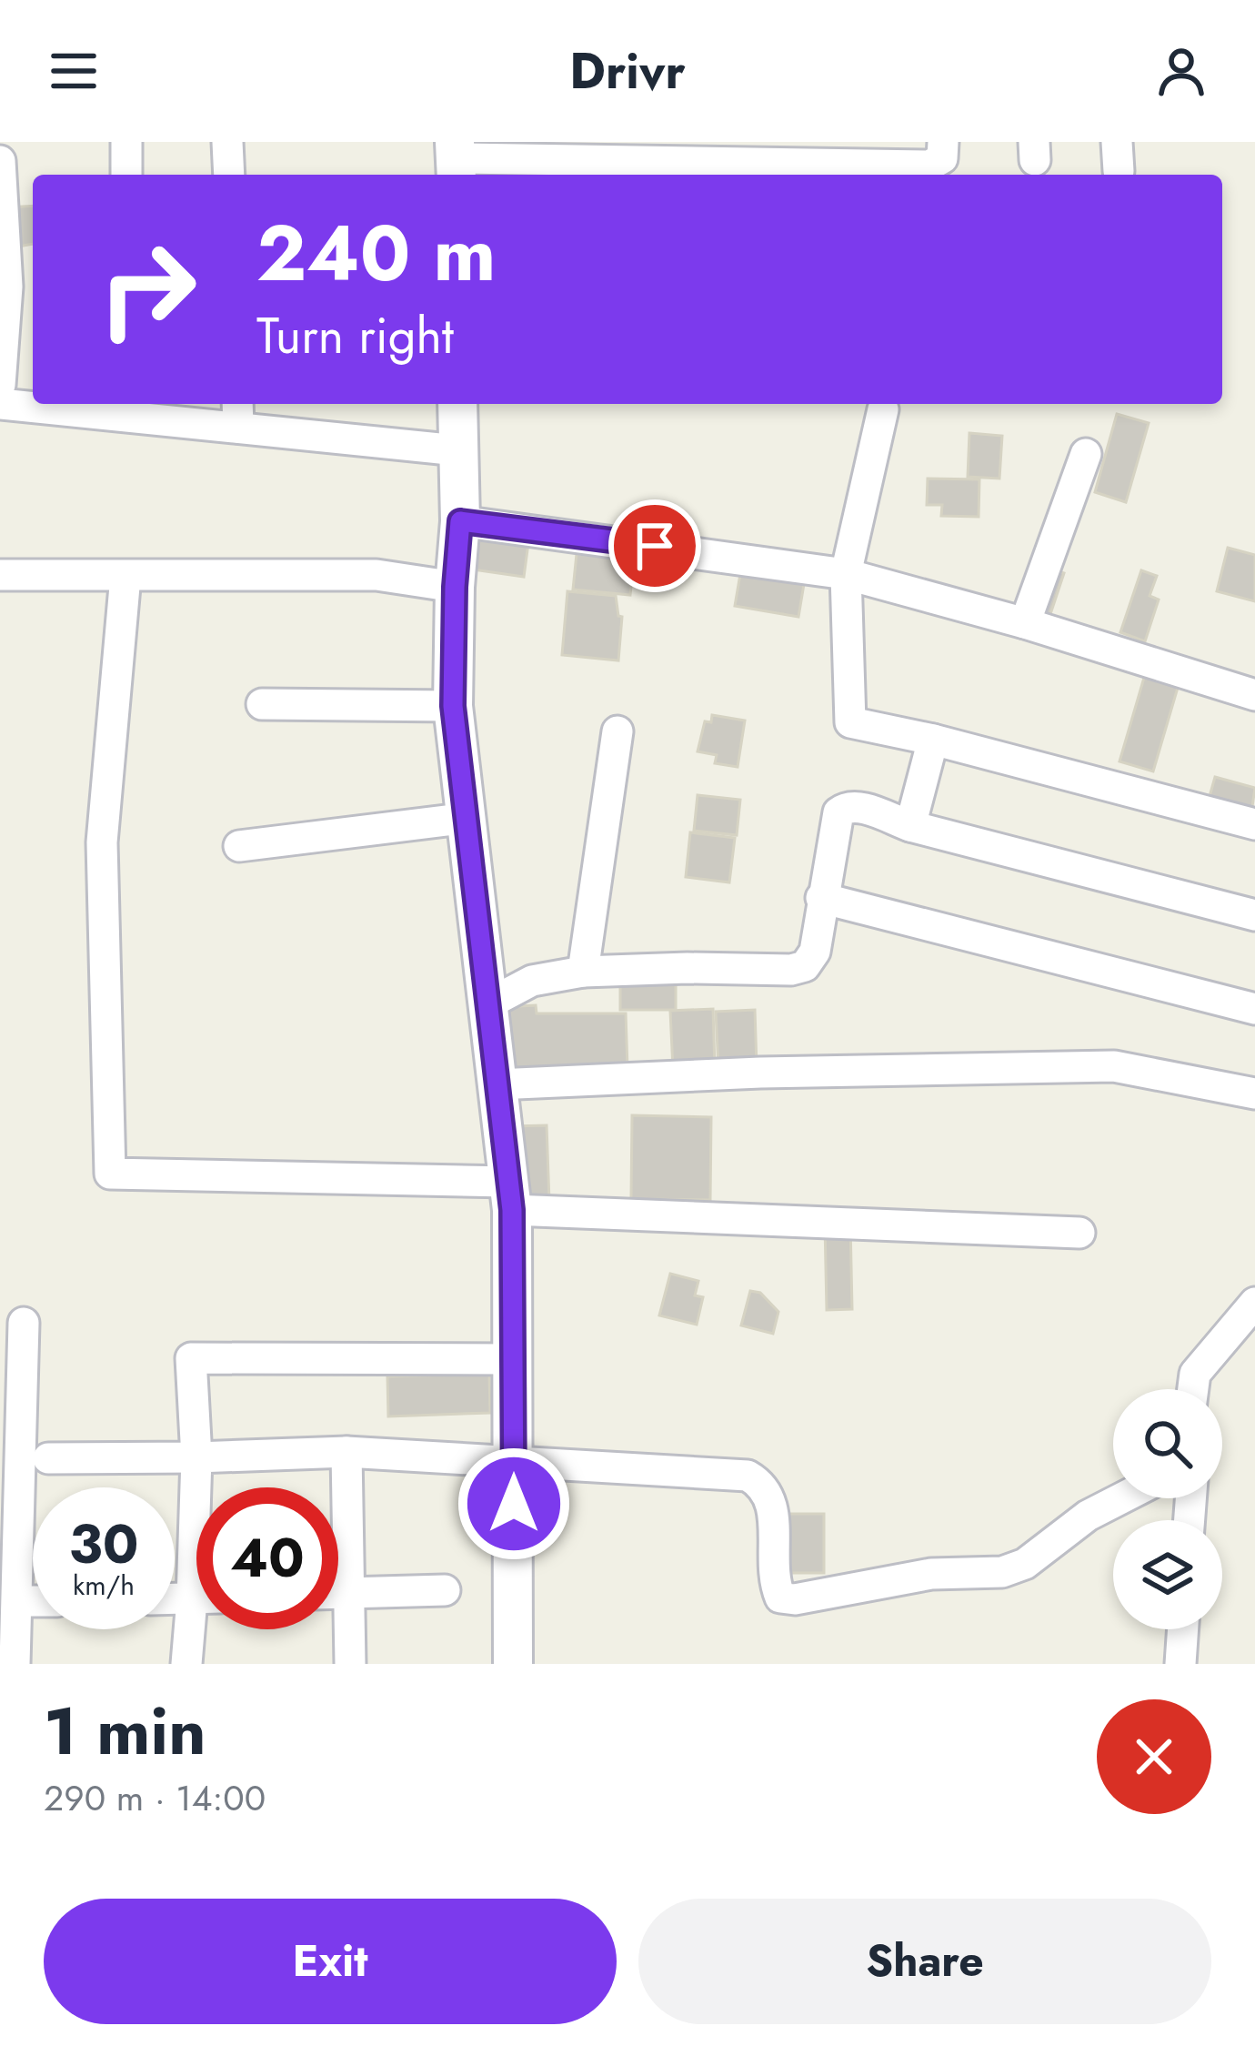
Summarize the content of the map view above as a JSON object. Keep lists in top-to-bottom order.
{
  "page": {
    "header": "Drivr",
    "turn": ["240 m", "Turn right"],
    "speed": "30 km/h",
    "limit": "40",
    "heading": ["1 min", "290 m · 14:00"],
    "buttons": ["Exit", "Share"]
  }
}
